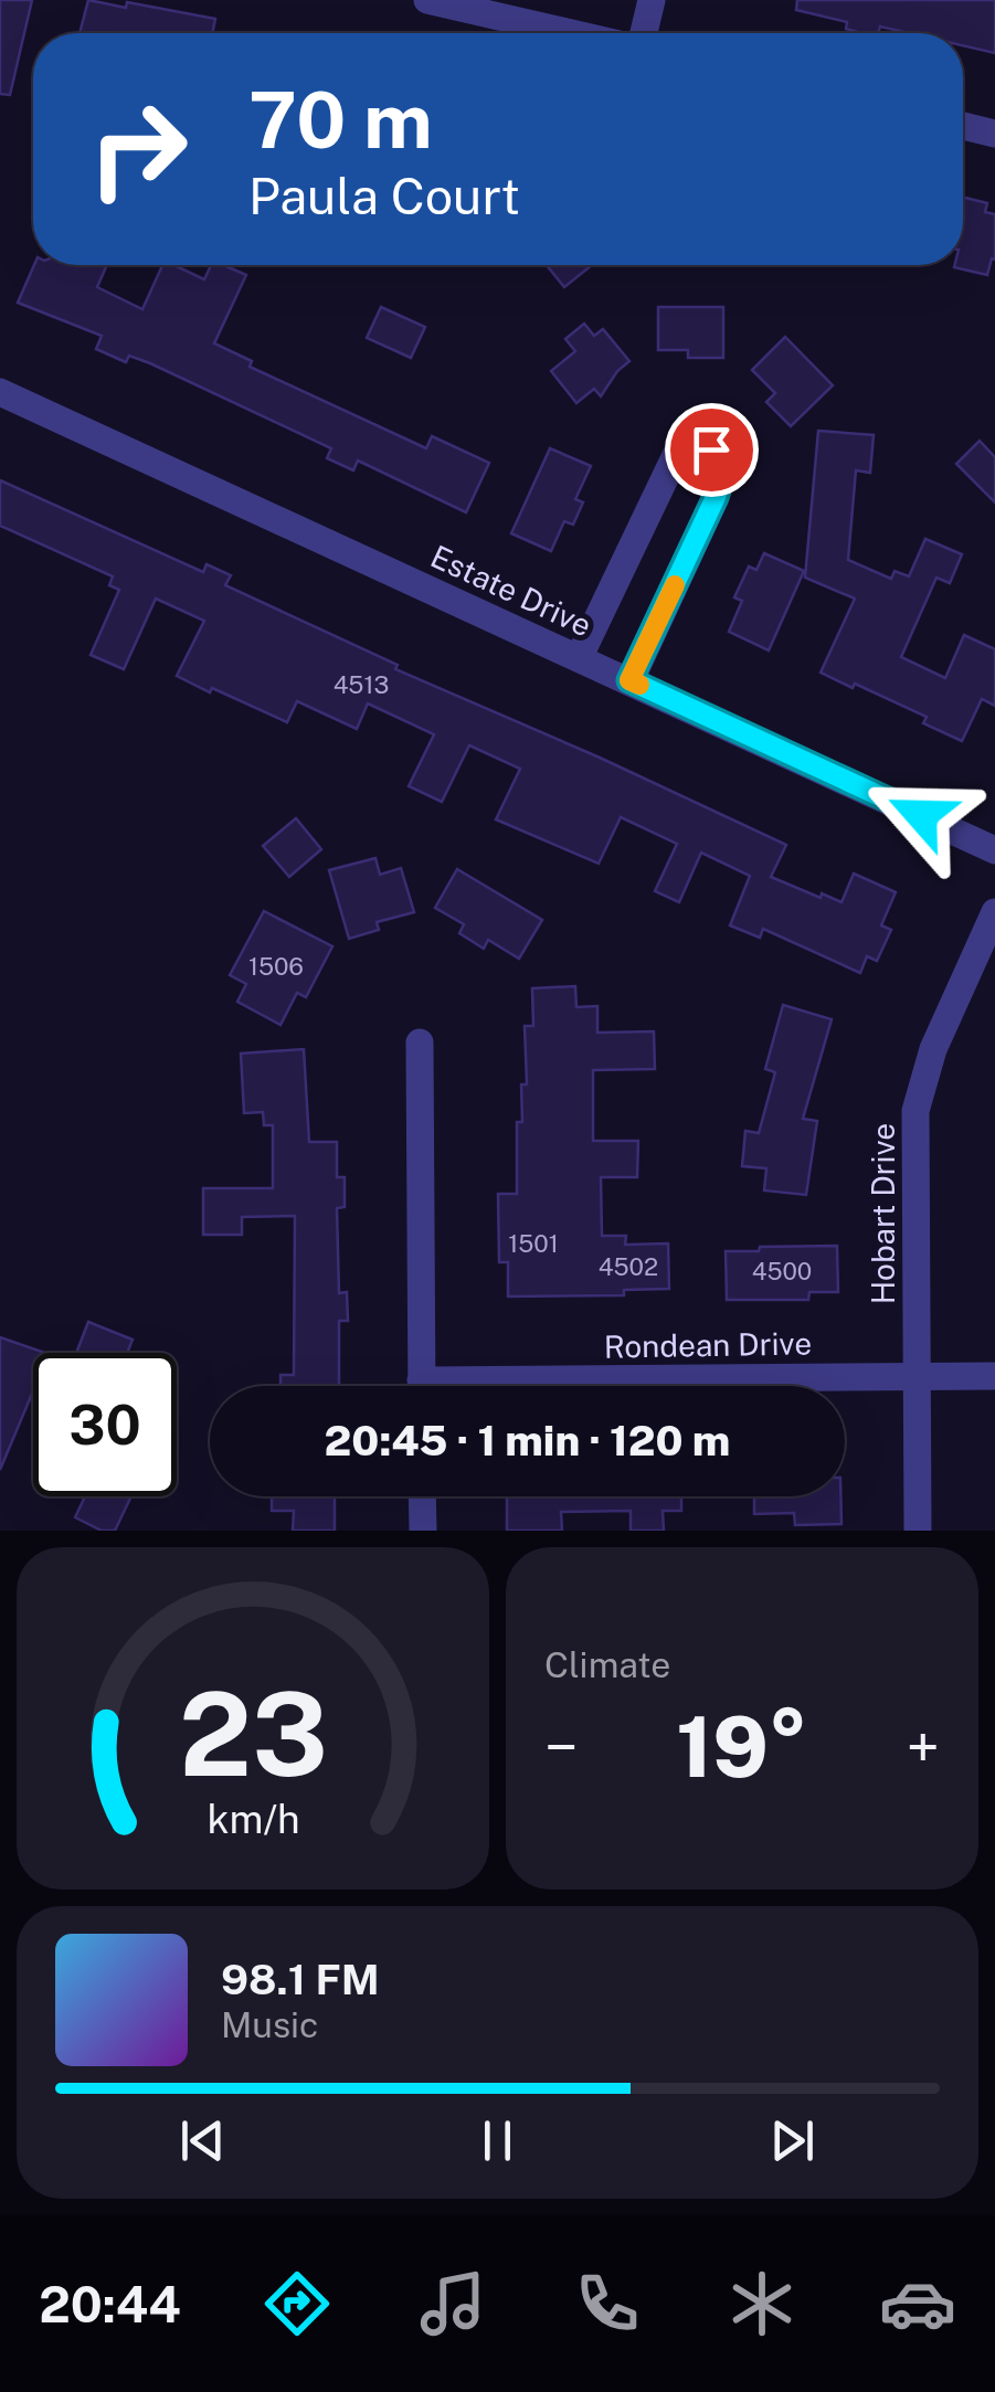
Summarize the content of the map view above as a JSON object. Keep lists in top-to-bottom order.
{
  "streets": {
    "street": ["Estate Drive", "Hobart Drive", "Rondean Drive"]
  },
  "crossings": [
    ["Hobart Drive", "Rondean Drive"]
  ],
  "house_numbers": [
    "4513",
    "1506",
    "1501",
    "4502",
    "4500"
  ],
  "page": {
    "turn": ["70 m", "Paula Court"],
    "limit": "30",
    "trip": "20:45 · 1 min · 120 m",
    "tile": "Climate",
    "heat": ["−", "19°", "+"],
    "song": ["98.1 FM", "Music"],
    "tabs": "20:44",
    "gauge": ["23", "km/h"]
  }
}
